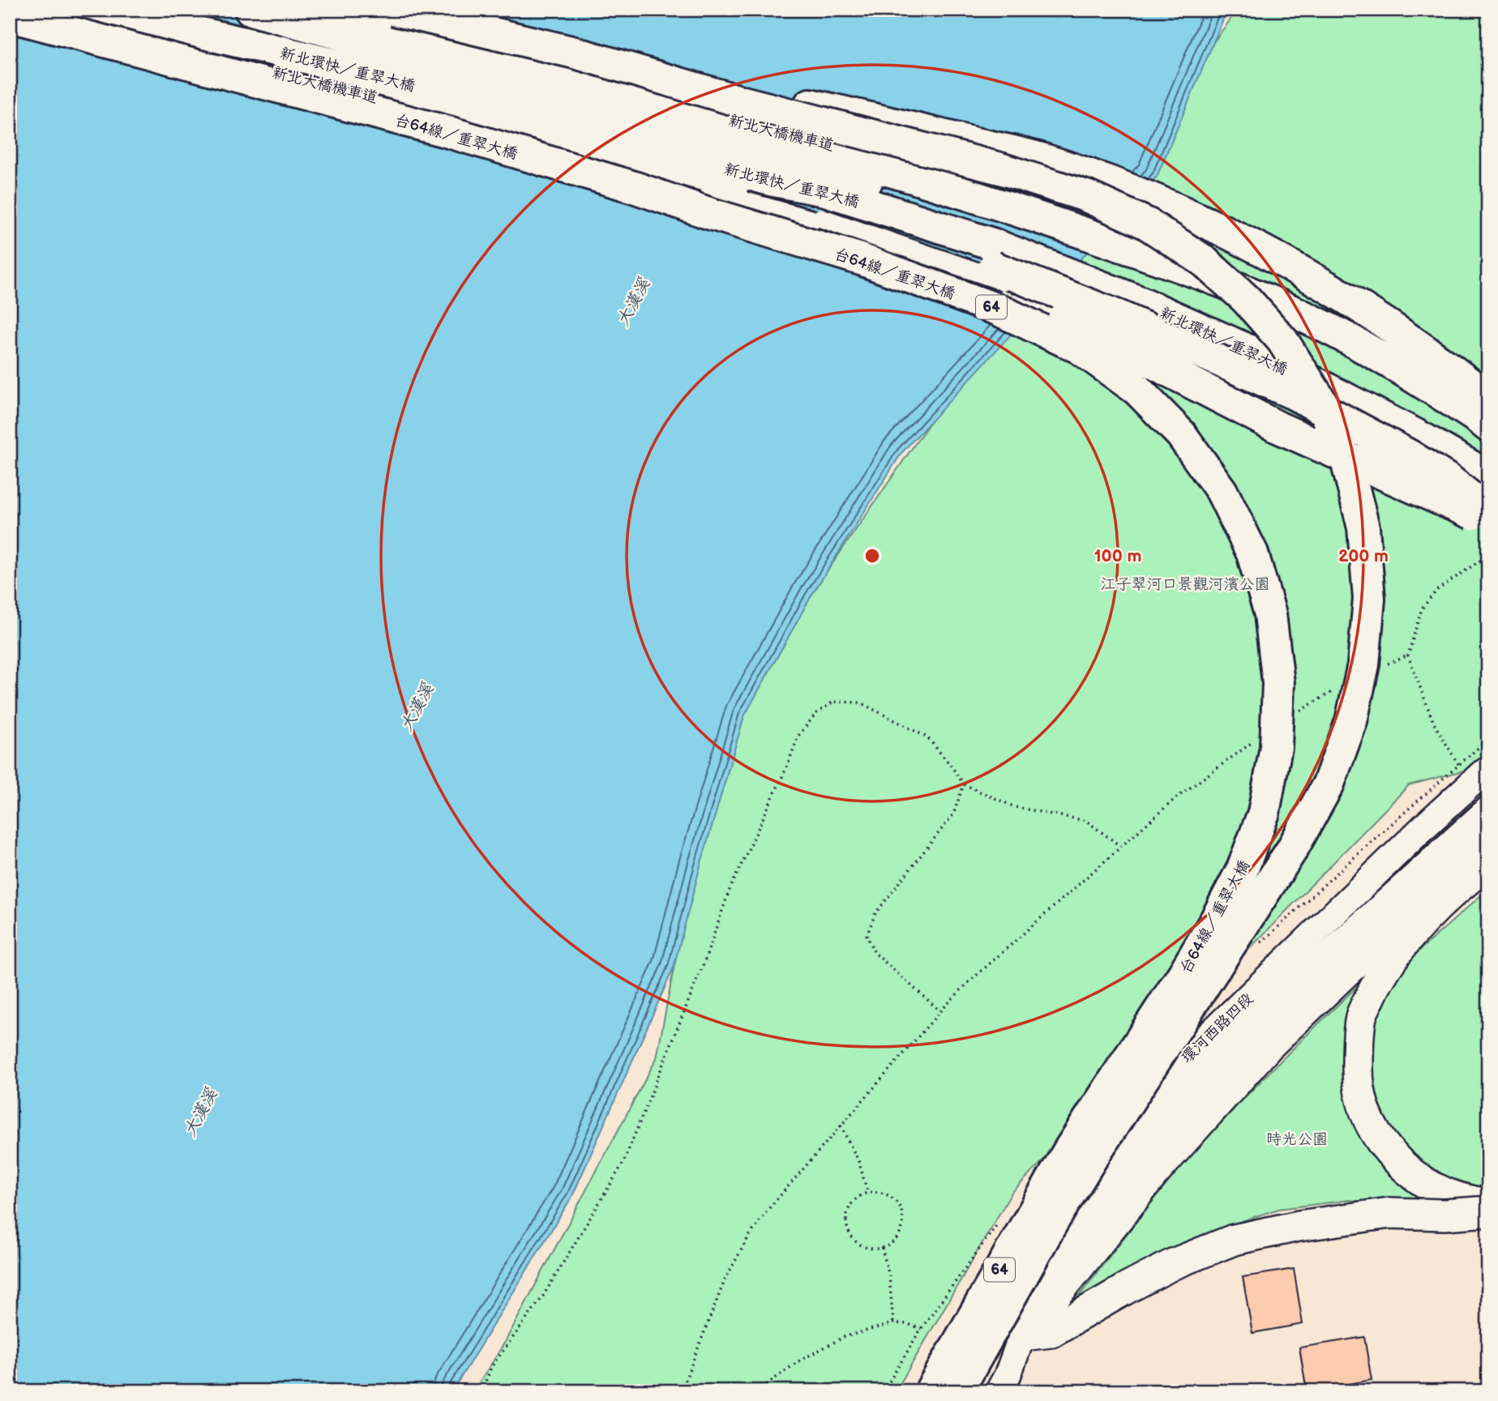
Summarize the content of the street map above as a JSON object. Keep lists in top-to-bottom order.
{
  "streets": {
    "highway": ["新北環快／重翠大橋", "台64線／重翠大橋", "64"],
    "main road": ["環河西路四段"],
    "street": ["新北大橋機車道"]
  },
  "crossings": [
    ["台64線／重翠大橋", "64"],
    ["64", "環河西路四段"]
  ],
  "water": ["大漢溪"],
  "parks": ["江子翠河口景觀河濱公園", "時光公園"],
  "rings": ["100 m", "200 m"]
}
